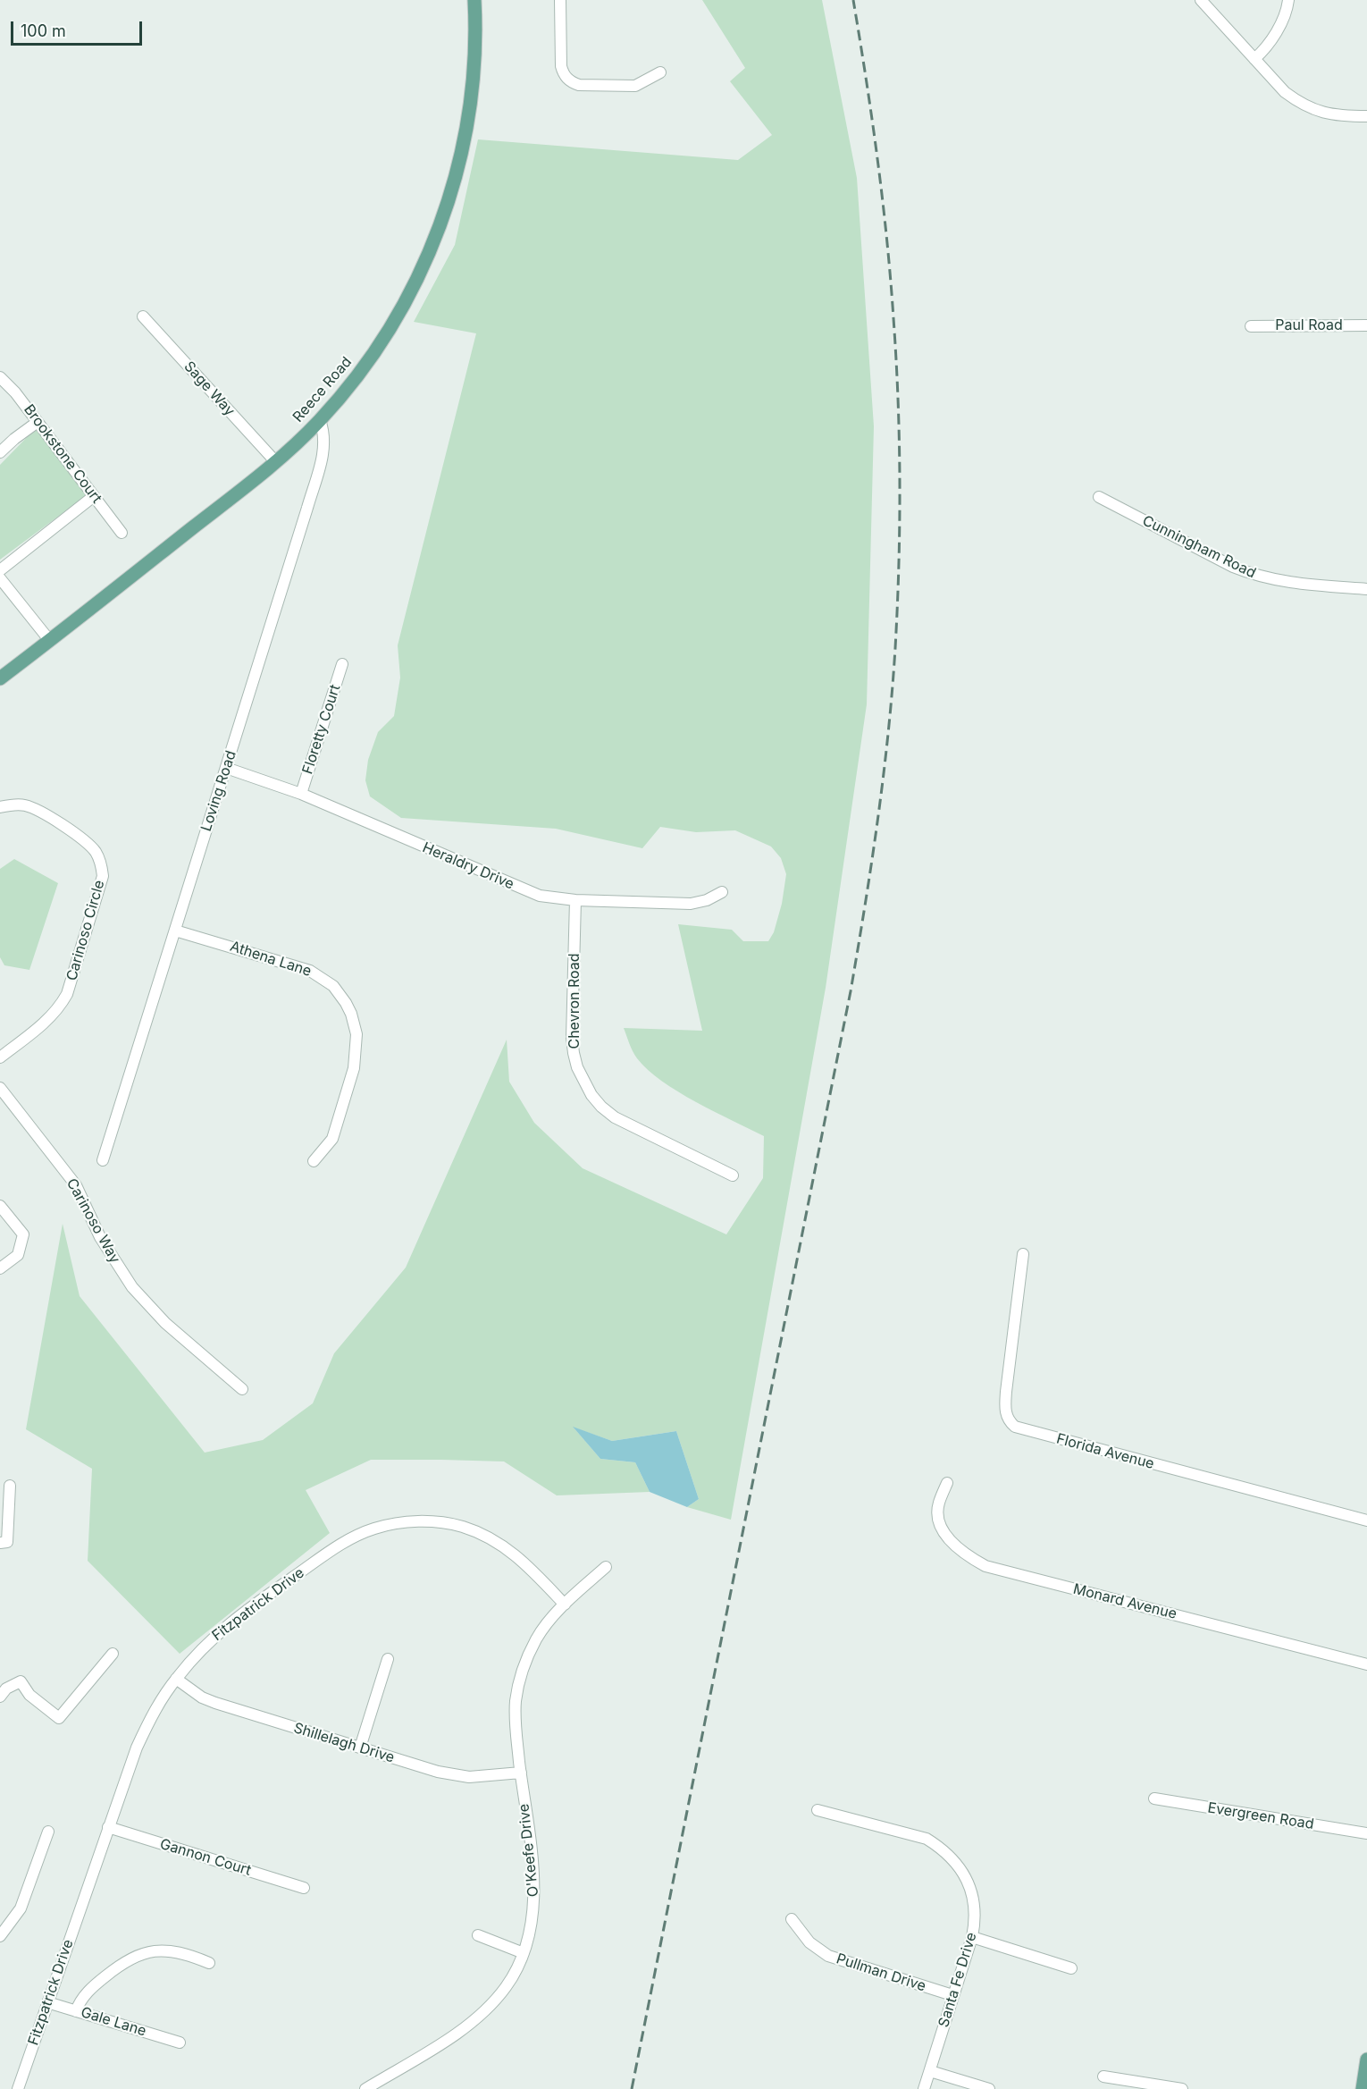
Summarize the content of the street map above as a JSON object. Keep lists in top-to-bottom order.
{
  "streets": {
    "main road": ["Reece Road"],
    "street": [
      "Paul Road",
      "Sage Way",
      "Brookstone Court",
      "Cunningham Road",
      "Floretty Court",
      "Loving Road",
      "Heraldry Drive",
      "Carinoso Circle",
      "Athena Lane",
      "Chevron Road",
      "Carinoso Way",
      "Florida Avenue",
      "Monard Avenue",
      "Fitzpatrick Drive",
      "Shillelagh Drive",
      "Evergreen Road",
      "O'Keefe Drive",
      "Gannon Court",
      "Pullman Drive",
      "Santa Fe Drive",
      "Gale Lane"
    ]
  },
  "crossings": [
    ["Sage Way", "Reece Road"],
    ["Reece Road", "Loving Road"],
    ["Floretty Court", "Heraldry Drive"],
    ["Loving Road", "Heraldry Drive"],
    ["Loving Road", "Athena Lane"],
    ["Heraldry Drive", "Chevron Road"],
    ["Fitzpatrick Drive", "Shillelagh Drive"],
    ["Fitzpatrick Drive", "O'Keefe Drive"],
    ["Fitzpatrick Drive", "Gannon Court"],
    ["Fitzpatrick Drive", "Gale Lane"],
    ["Shillelagh Drive", "O'Keefe Drive"],
    ["Pullman Drive", "Santa Fe Drive"]
  ],
  "scale_bar": "100 m"
}
